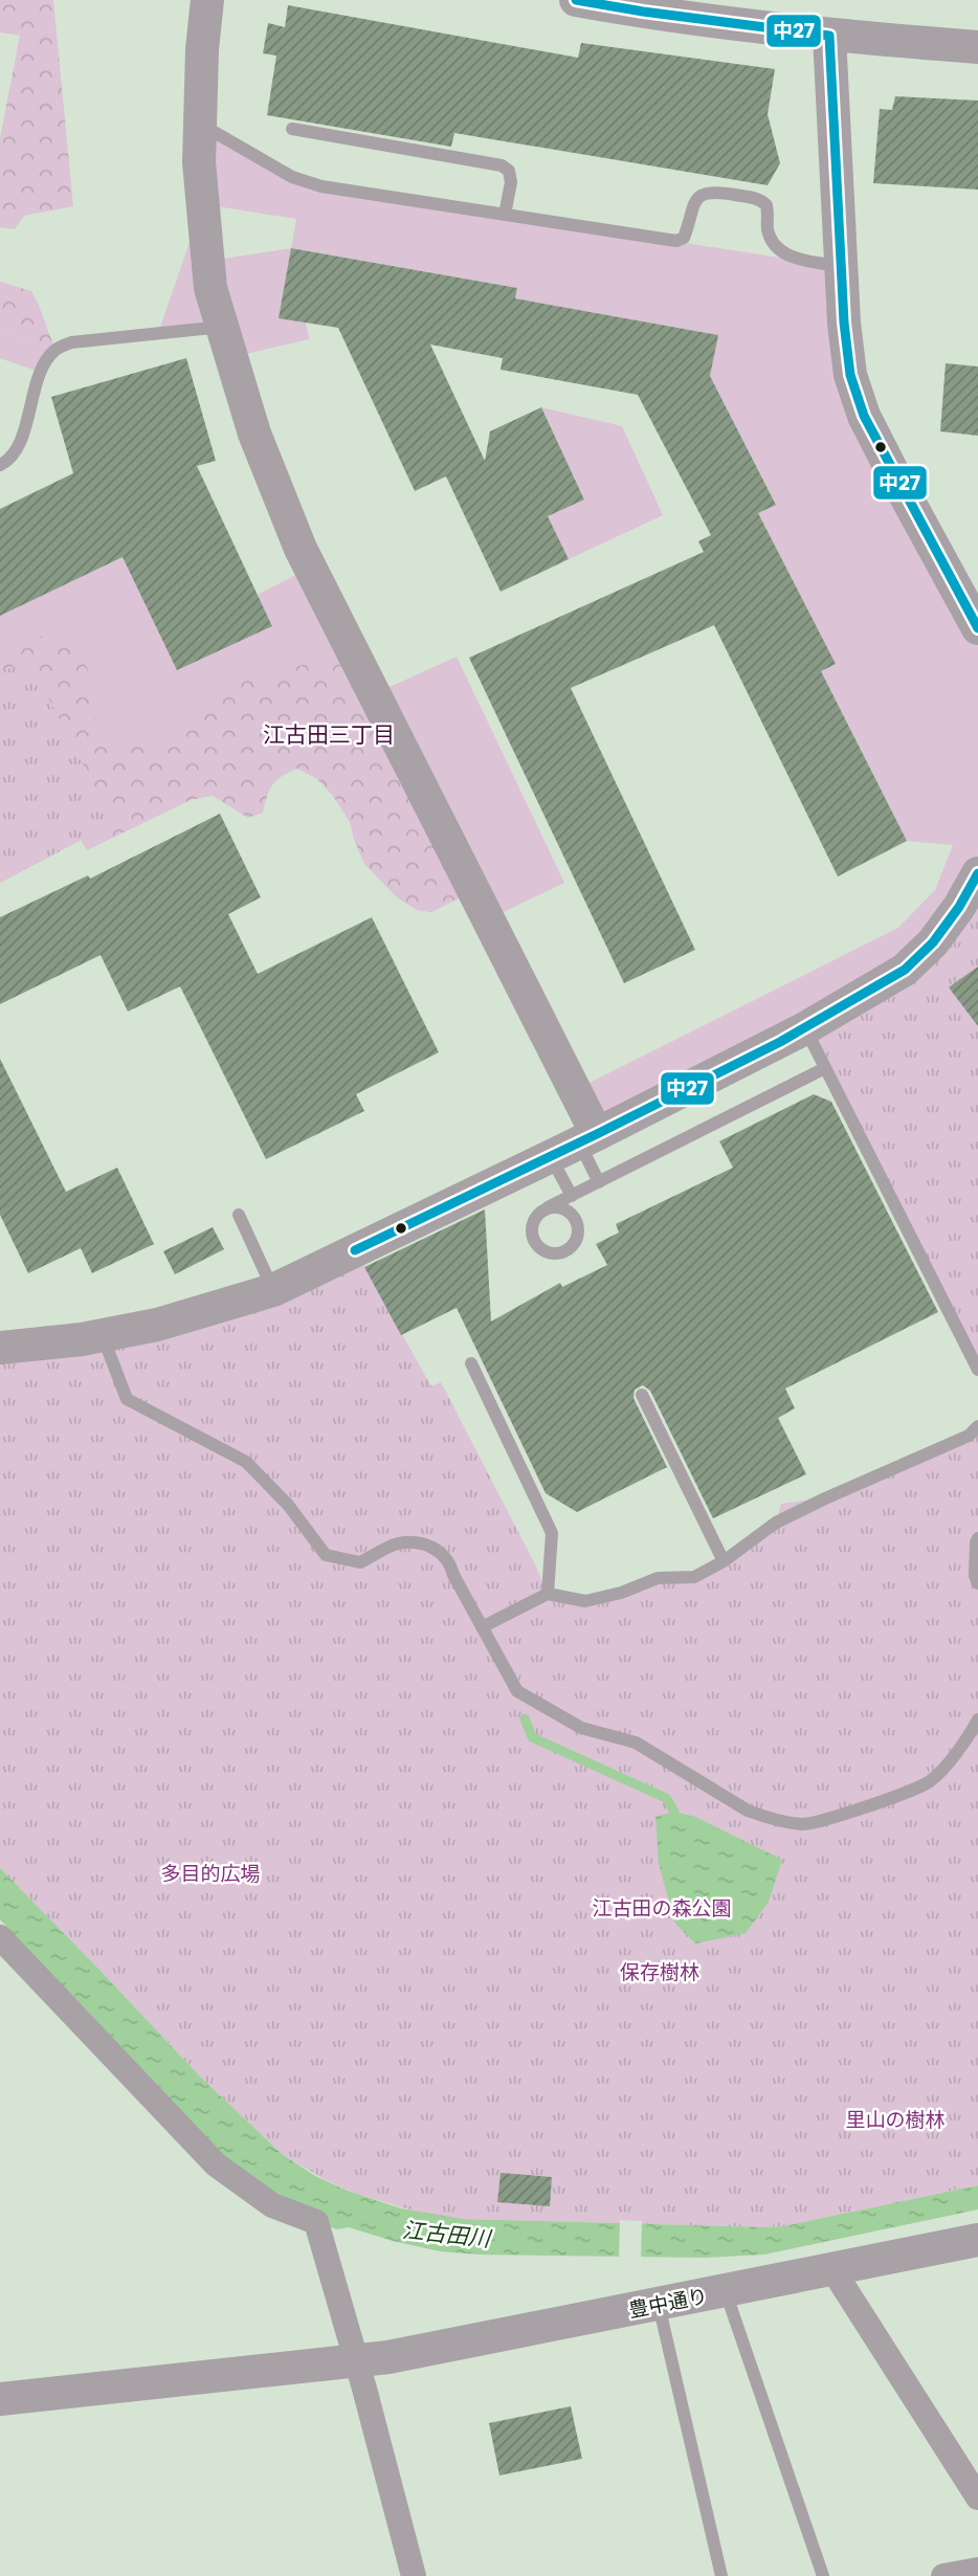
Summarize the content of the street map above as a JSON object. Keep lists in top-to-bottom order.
{
  "streets": {
    "street": ["豊中通り"]
  },
  "districts": ["江古田三丁目"],
  "water": ["江古田川"],
  "parks": [
    "多目的広場",
    "江古田の森公園",
    "保存樹林",
    "里山の樹林"
  ],
  "lines": ["transit line 中27"]
}
